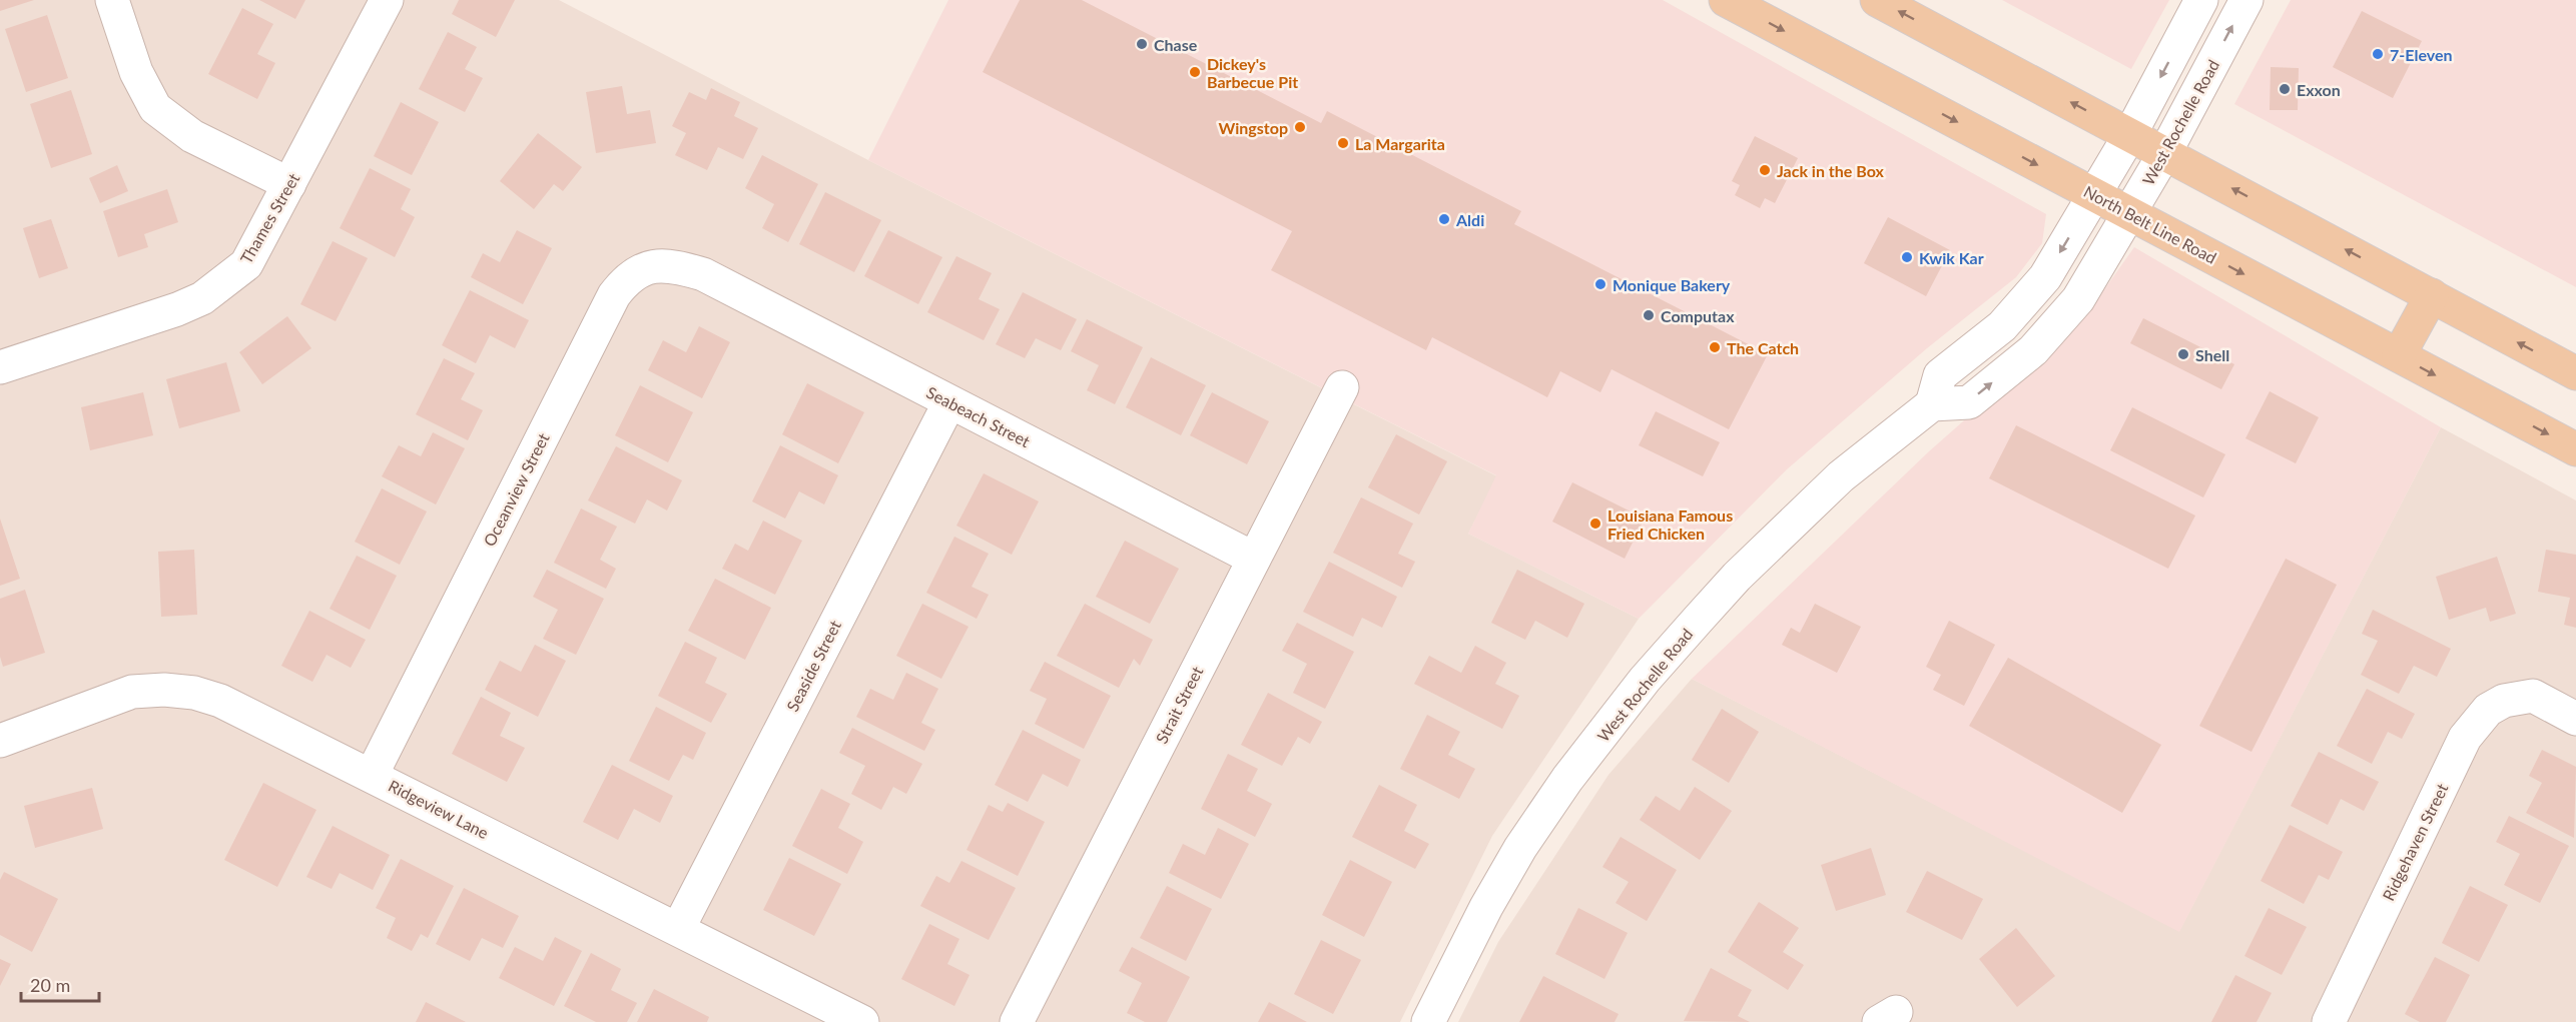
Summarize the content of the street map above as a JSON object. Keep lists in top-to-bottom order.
{
  "streets": {
    "main road": ["North Belt Line Road"],
    "street": [
      "West Rochelle Road",
      "Thames Street",
      "Seabeach Street",
      "Oceanview Street",
      "Seaside Street",
      "Strait Street",
      "Ridgeview Lane",
      "Ridgehaven Street"
    ]
  },
  "crossings": [
    ["West Rochelle Road", "North Belt Line Road"],
    ["Seabeach Street", "Oceanview Street"],
    ["Seabeach Street", "Seaside Street"],
    ["Seabeach Street", "Strait Street"],
    ["Oceanview Street", "Ridgeview Lane"],
    ["Seaside Street", "Ridgeview Lane"]
  ],
  "places": [
    "Chase",
    "7-Eleven",
    "Dickey's Barbecue Pit",
    "Exxon",
    "Wingstop",
    "La Margarita",
    "Jack in the Box",
    "Aldi",
    "Kwik Kar",
    "Monique Bakery",
    "Computax",
    "The Catch",
    "Shell",
    "Louisiana Famous Fried Chicken"
  ],
  "scale_bar": "20 m"
}
